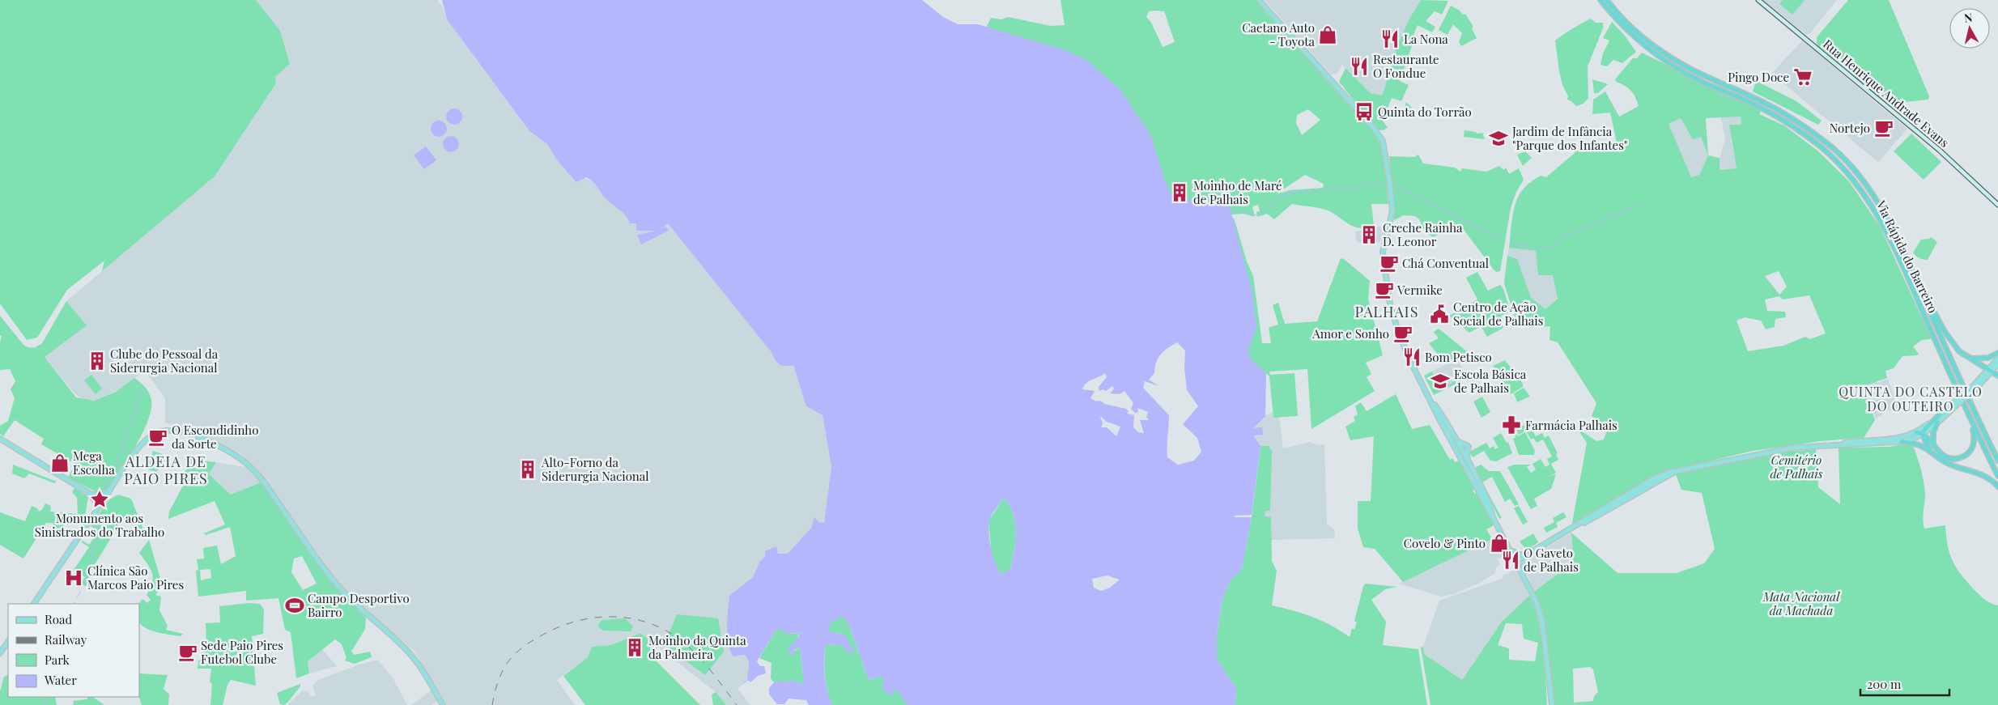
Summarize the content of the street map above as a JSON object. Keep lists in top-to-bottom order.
{
  "streets": {
    "highway": ["Via Rápida do Barreiro"],
    "main road": ["Rua Henrique Andrade Evans"]
  },
  "districts": ["PALHAIS", "QUINTA DO CASTELO DO OUTEIRO", "ALDEIA DE PAIO PIRES"],
  "parks": ["Cemitério de Palhais", "Mata Nacional da Machada"],
  "places": {
    "shop": ["Caetano Auto - Toyota", "Mega Escolha", "Covelo & Pinto"],
    "restaurant": [
      "La Nona",
      "Restaurante O Fondue",
      "Bom Petisco",
      "O Gaveto de Palhais"
    ],
    "supermarket": ["Pingo Doce"],
    "bus stop": ["Quinta do Torrão"],
    "cafe": [
      "Nortejo",
      "Chá Conventual",
      "Vermike",
      "Amor e Sonho",
      "O Escondidinho da Sorte",
      "Sede Paio Pires Futebol Clube"
    ],
    "school or university": ["Jardim de Infância \"Parque dos Infantes\"", "Escola Básica de Palhais"],
    "building": [
      "Moinho de Maré de Palhais",
      "Creche Rainha D. Leonor",
      "Clube do Pessoal da Siderurgia Nacional",
      "Alto-Forno da Siderurgia Nacional",
      "Moinho da Quinta da Palmeira"
    ],
    "public building": ["Centro de Ação Social de Palhais"],
    "pharmacy": ["Farmácia Palhais"],
    "place": ["Monumento aos Sinistrados do Trabalho"],
    "hospital": ["Clínica São Marcos Paio Pires"],
    "sports": ["Campo Desportivo Bairro"]
  },
  "legend": [
    "Road",
    "Railway",
    "Park",
    "Water"
  ],
  "scale_bar": "200 m",
  "north": "top"
}
